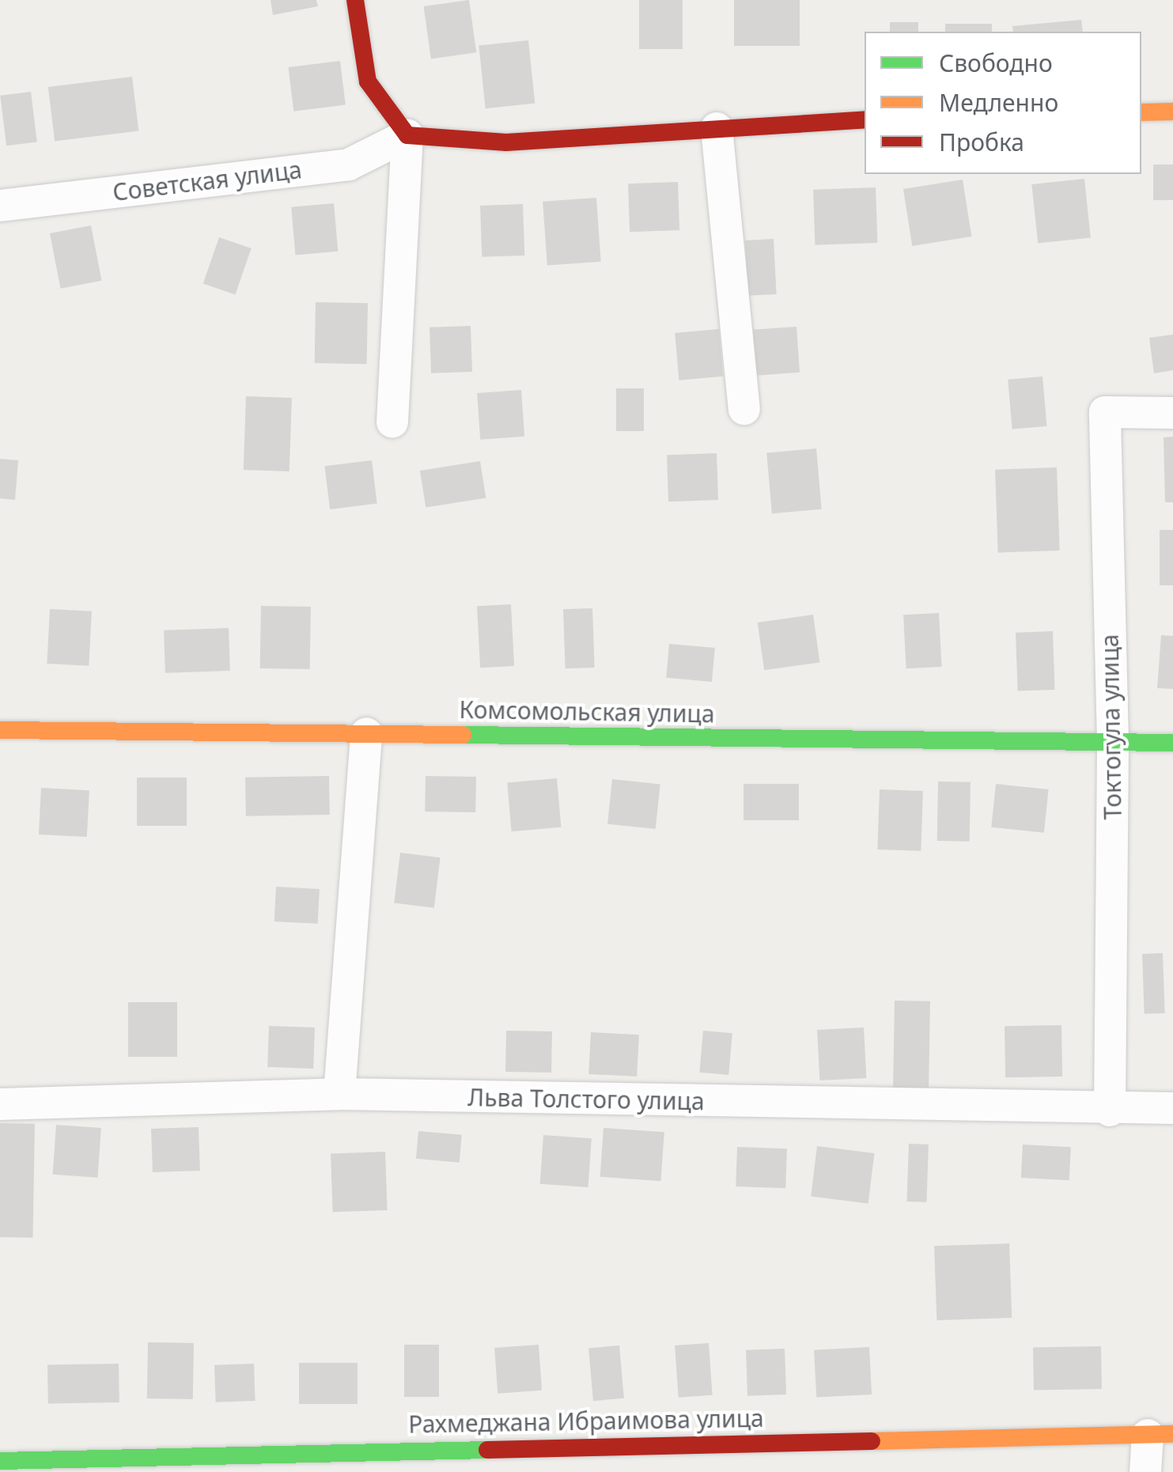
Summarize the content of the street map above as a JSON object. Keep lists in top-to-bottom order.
{
  "streets": {
    "street": [
      "Советская улица",
      "Комсомольская улица",
      "Токтогула улица",
      "Льва Толстого улица",
      "Рахмеджана Ибраимова улица"
    ]
  },
  "crossings": [
    ["Комсомольская улица", "Токтогула улица"],
    ["Токтогула улица", "Льва Толстого улица"]
  ],
  "legend": ["Свободно", "Медленно", "Пробка"]
}
